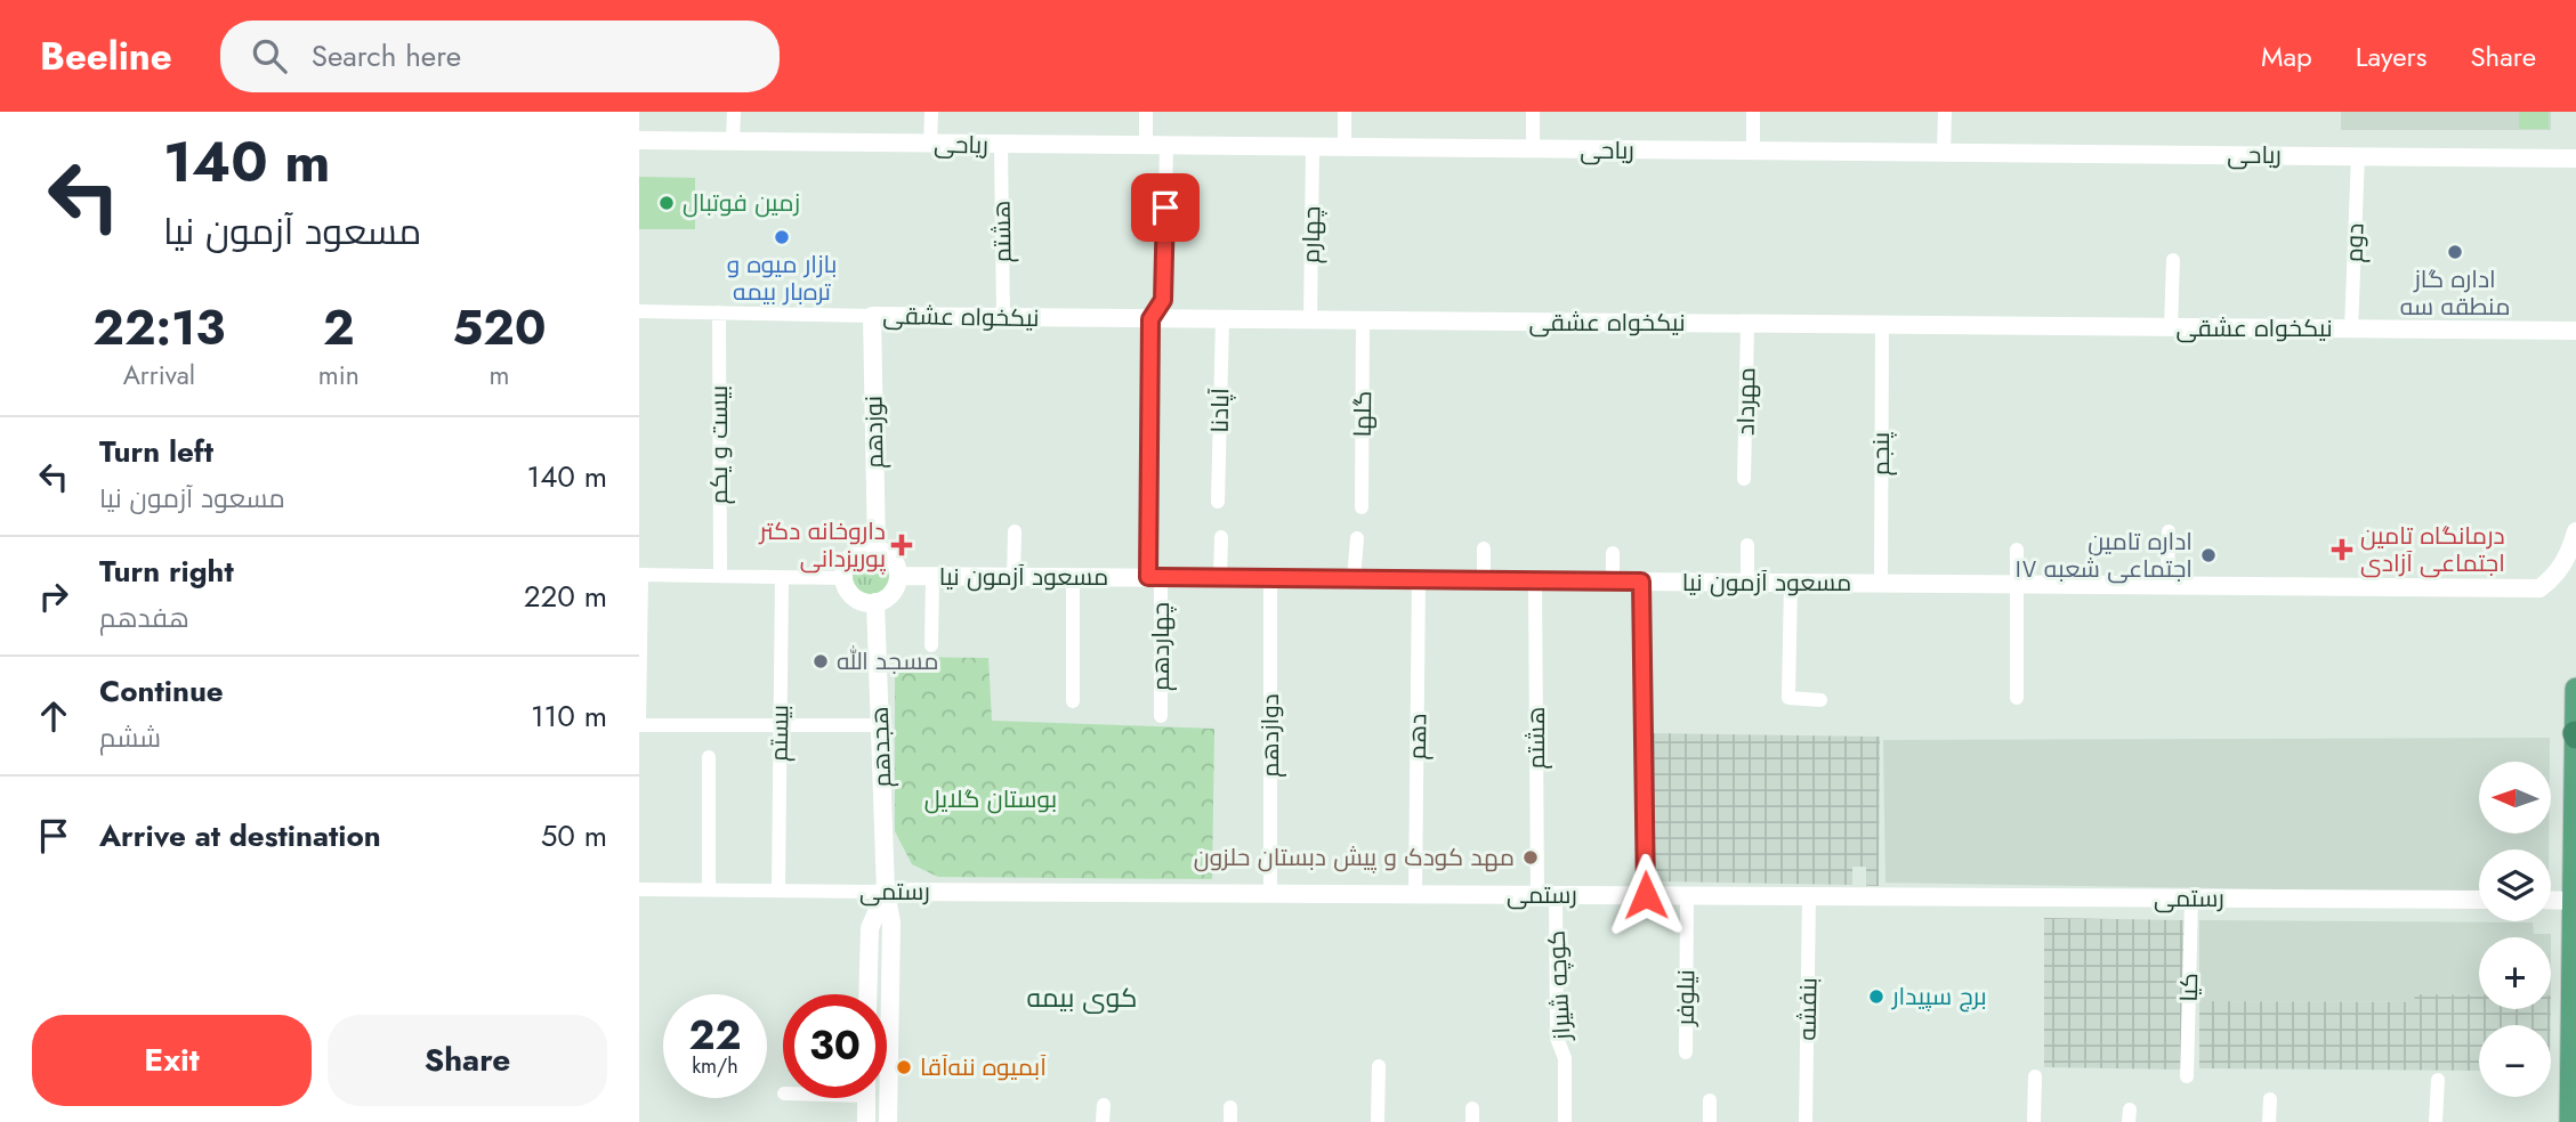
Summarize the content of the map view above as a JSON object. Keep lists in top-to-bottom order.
{
  "streets": {
    "street": [
      "ریاحی",
      "هشتم",
      "چهارم",
      "دوم",
      "نیکخواه عشقی",
      "مهرداد",
      "آپادنا",
      "گلها",
      "نوزدهم",
      "بیست و یکم",
      "پنجم",
      "مسعود آزمون نیا",
      "چهاردهم",
      "بیستم",
      "دوازدهم",
      "دهم",
      "هجدهم",
      "رستمی",
      "کوچه شیراز",
      "کیا",
      "نیلوفر",
      "بنفشه"
    ]
  },
  "crossings": [
    ["ریاحی", "هشتم"],
    ["ریاحی", "چهارم"],
    ["ریاحی", "دوم"],
    ["ریاحی", "چهاردهم"],
    ["هشتم", "نیکخواه عشقی"],
    ["هشتم", "مسعود آزمون نیا"],
    ["هشتم", "رستمی"],
    ["هشتم", "کوچه شیراز"],
    ["چهارم", "نیکخواه عشقی"],
    ["دوم", "نیکخواه عشقی"],
    ["نیکخواه عشقی", "مهرداد"],
    ["نیکخواه عشقی", "آپادنا"],
    ["نیکخواه عشقی", "گلها"],
    ["نیکخواه عشقی", "نوزدهم"],
    ["نیکخواه عشقی", "بیست و یکم"],
    ["نیکخواه عشقی", "پنجم"],
    ["نیکخواه عشقی", "چهاردهم"],
    ["نوزدهم", "مسعود آزمون نیا"],
    ["نوزدهم", "هجدهم"],
    ["پنجم", "مسعود آزمون نیا"],
    ["مسعود آزمون نیا", "چهاردهم"],
    ["مسعود آزمون نیا", "دوازدهم"],
    ["مسعود آزمون نیا", "دهم"],
    ["مسعود آزمون نیا", "هجدهم"],
    ["بیستم", "رستمی"],
    ["دوازدهم", "رستمی"],
    ["دهم", "رستمی"],
    ["هجدهم", "رستمی"],
    ["رستمی", "کوچه شیراز"],
    ["رستمی", "کیا"],
    ["رستمی", "نیلوفر"],
    ["رستمی", "بنفشه"]
  ],
  "districts": ["کوی بیمه"],
  "parks": ["بوستان گلایل"],
  "places": {
    "other": [
      "زمین فوتبال",
      "بازار میوه و تره‌بار بیمه",
      "اداره گاز منطقه سه",
      "اداره تامین اجتماعی شعبه ۱۷",
      "مسجد الله",
      "مهد کودک و پیش دبستان حلزون",
      "برج سپیدار",
      "آبمیوه ننه‌آقا"
    ],
    "health": ["داروخانه دکتر پوریزدانی", "درمانگاه تامین اجتماعی آزادی"]
  },
  "north": "left",
  "page": {
    "header": "Beeline",
    "search": "Search here",
    "nav": ["Map", "Layers", "Share"],
    "turn": ["140 m", "مسعود آزمون نیا"],
    "eta": [
      "22:13",
      "Arrival",
      "2",
      "min",
      "520",
      "m"
    ],
    "list": [
      {
        "name": "Turn left",
        "note": "مسعود آزمون نیا",
        "value": "140 m"
      },
      {
        "name": "Turn right",
        "note": "هفدهم",
        "value": "220 m"
      },
      {
        "name": "Continue",
        "note": "ششم",
        "value": "110 m"
      },
      {
        "name": "Arrive at destination",
        "value": "50 m"
      }
    ],
    "map_buttons": ["+", "−"],
    "speed": "22 km/h",
    "limit": "30",
    "buttons": ["Exit", "Share"]
  }
}
